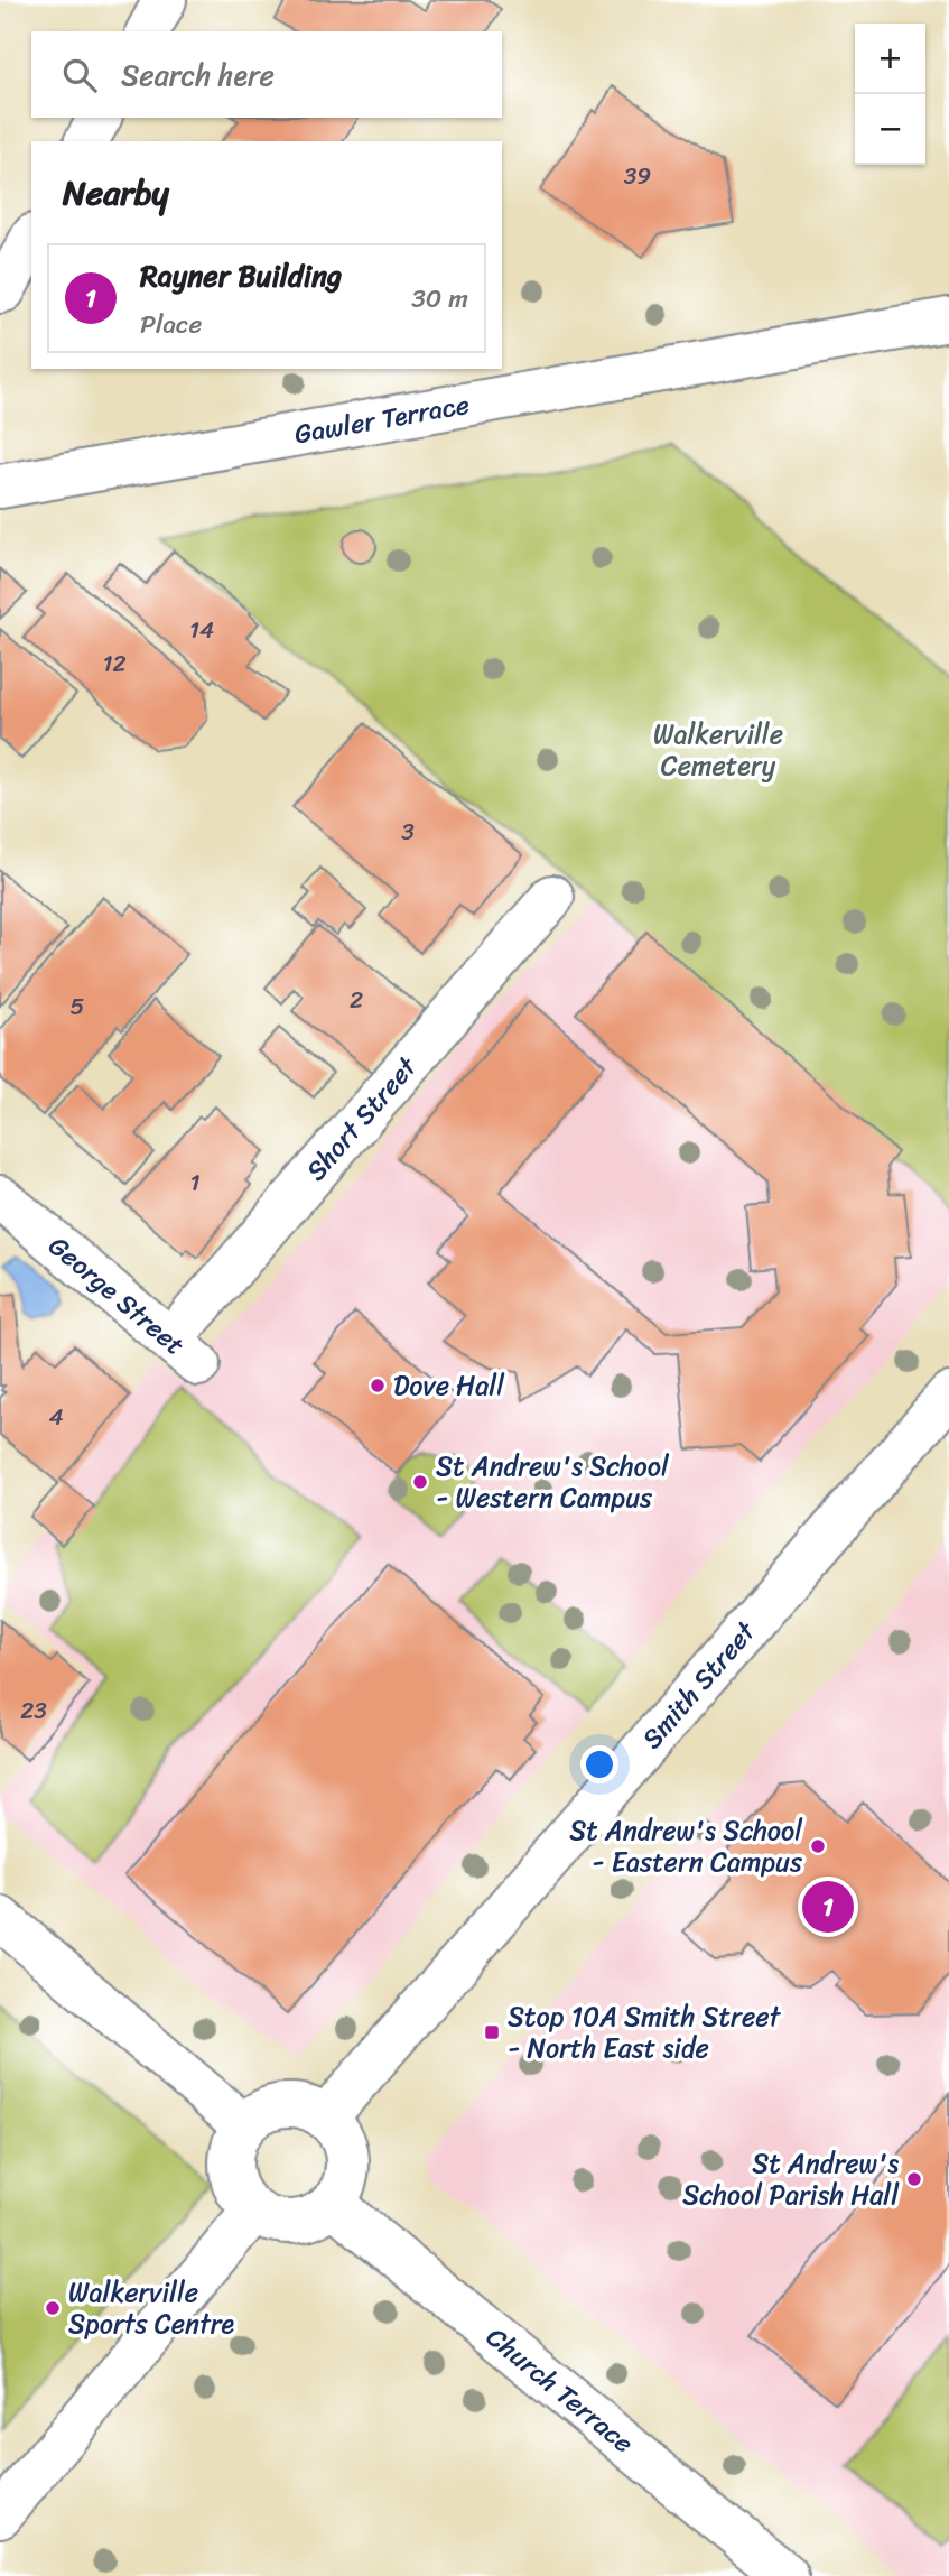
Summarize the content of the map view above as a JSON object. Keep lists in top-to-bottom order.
{
  "streets": {
    "street": [
      "Gawler Terrace",
      "Short Street",
      "George Street",
      "Smith Street",
      "Church Terrace"
    ]
  },
  "crossings": [
    ["Short Street", "George Street"],
    ["Smith Street", "Church Terrace"]
  ],
  "parks": ["Walkerville Cemetery"],
  "places": {
    "other": [
      "Dove Hall",
      "St Andrew's School - Western Campus",
      "St Andrew's School - Eastern Campus",
      "St Andrew's School Parish Hall",
      "Walkerville Sports Centre"
    ],
    "transit": ["Stop 10A Smith Street - North East side"]
  },
  "house_numbers": [
    "39",
    "14",
    "12",
    "3",
    "2",
    "5",
    "1",
    "4",
    "23"
  ],
  "page": {
    "map_buttons": ["+", "−"],
    "search": "Search here",
    "heading": "Nearby",
    "list": [
      {
        "mark": "1",
        "name": "Rayner Building",
        "note": "Place",
        "value": "30 m"
      }
    ],
    "pins": "1"
  }
}
